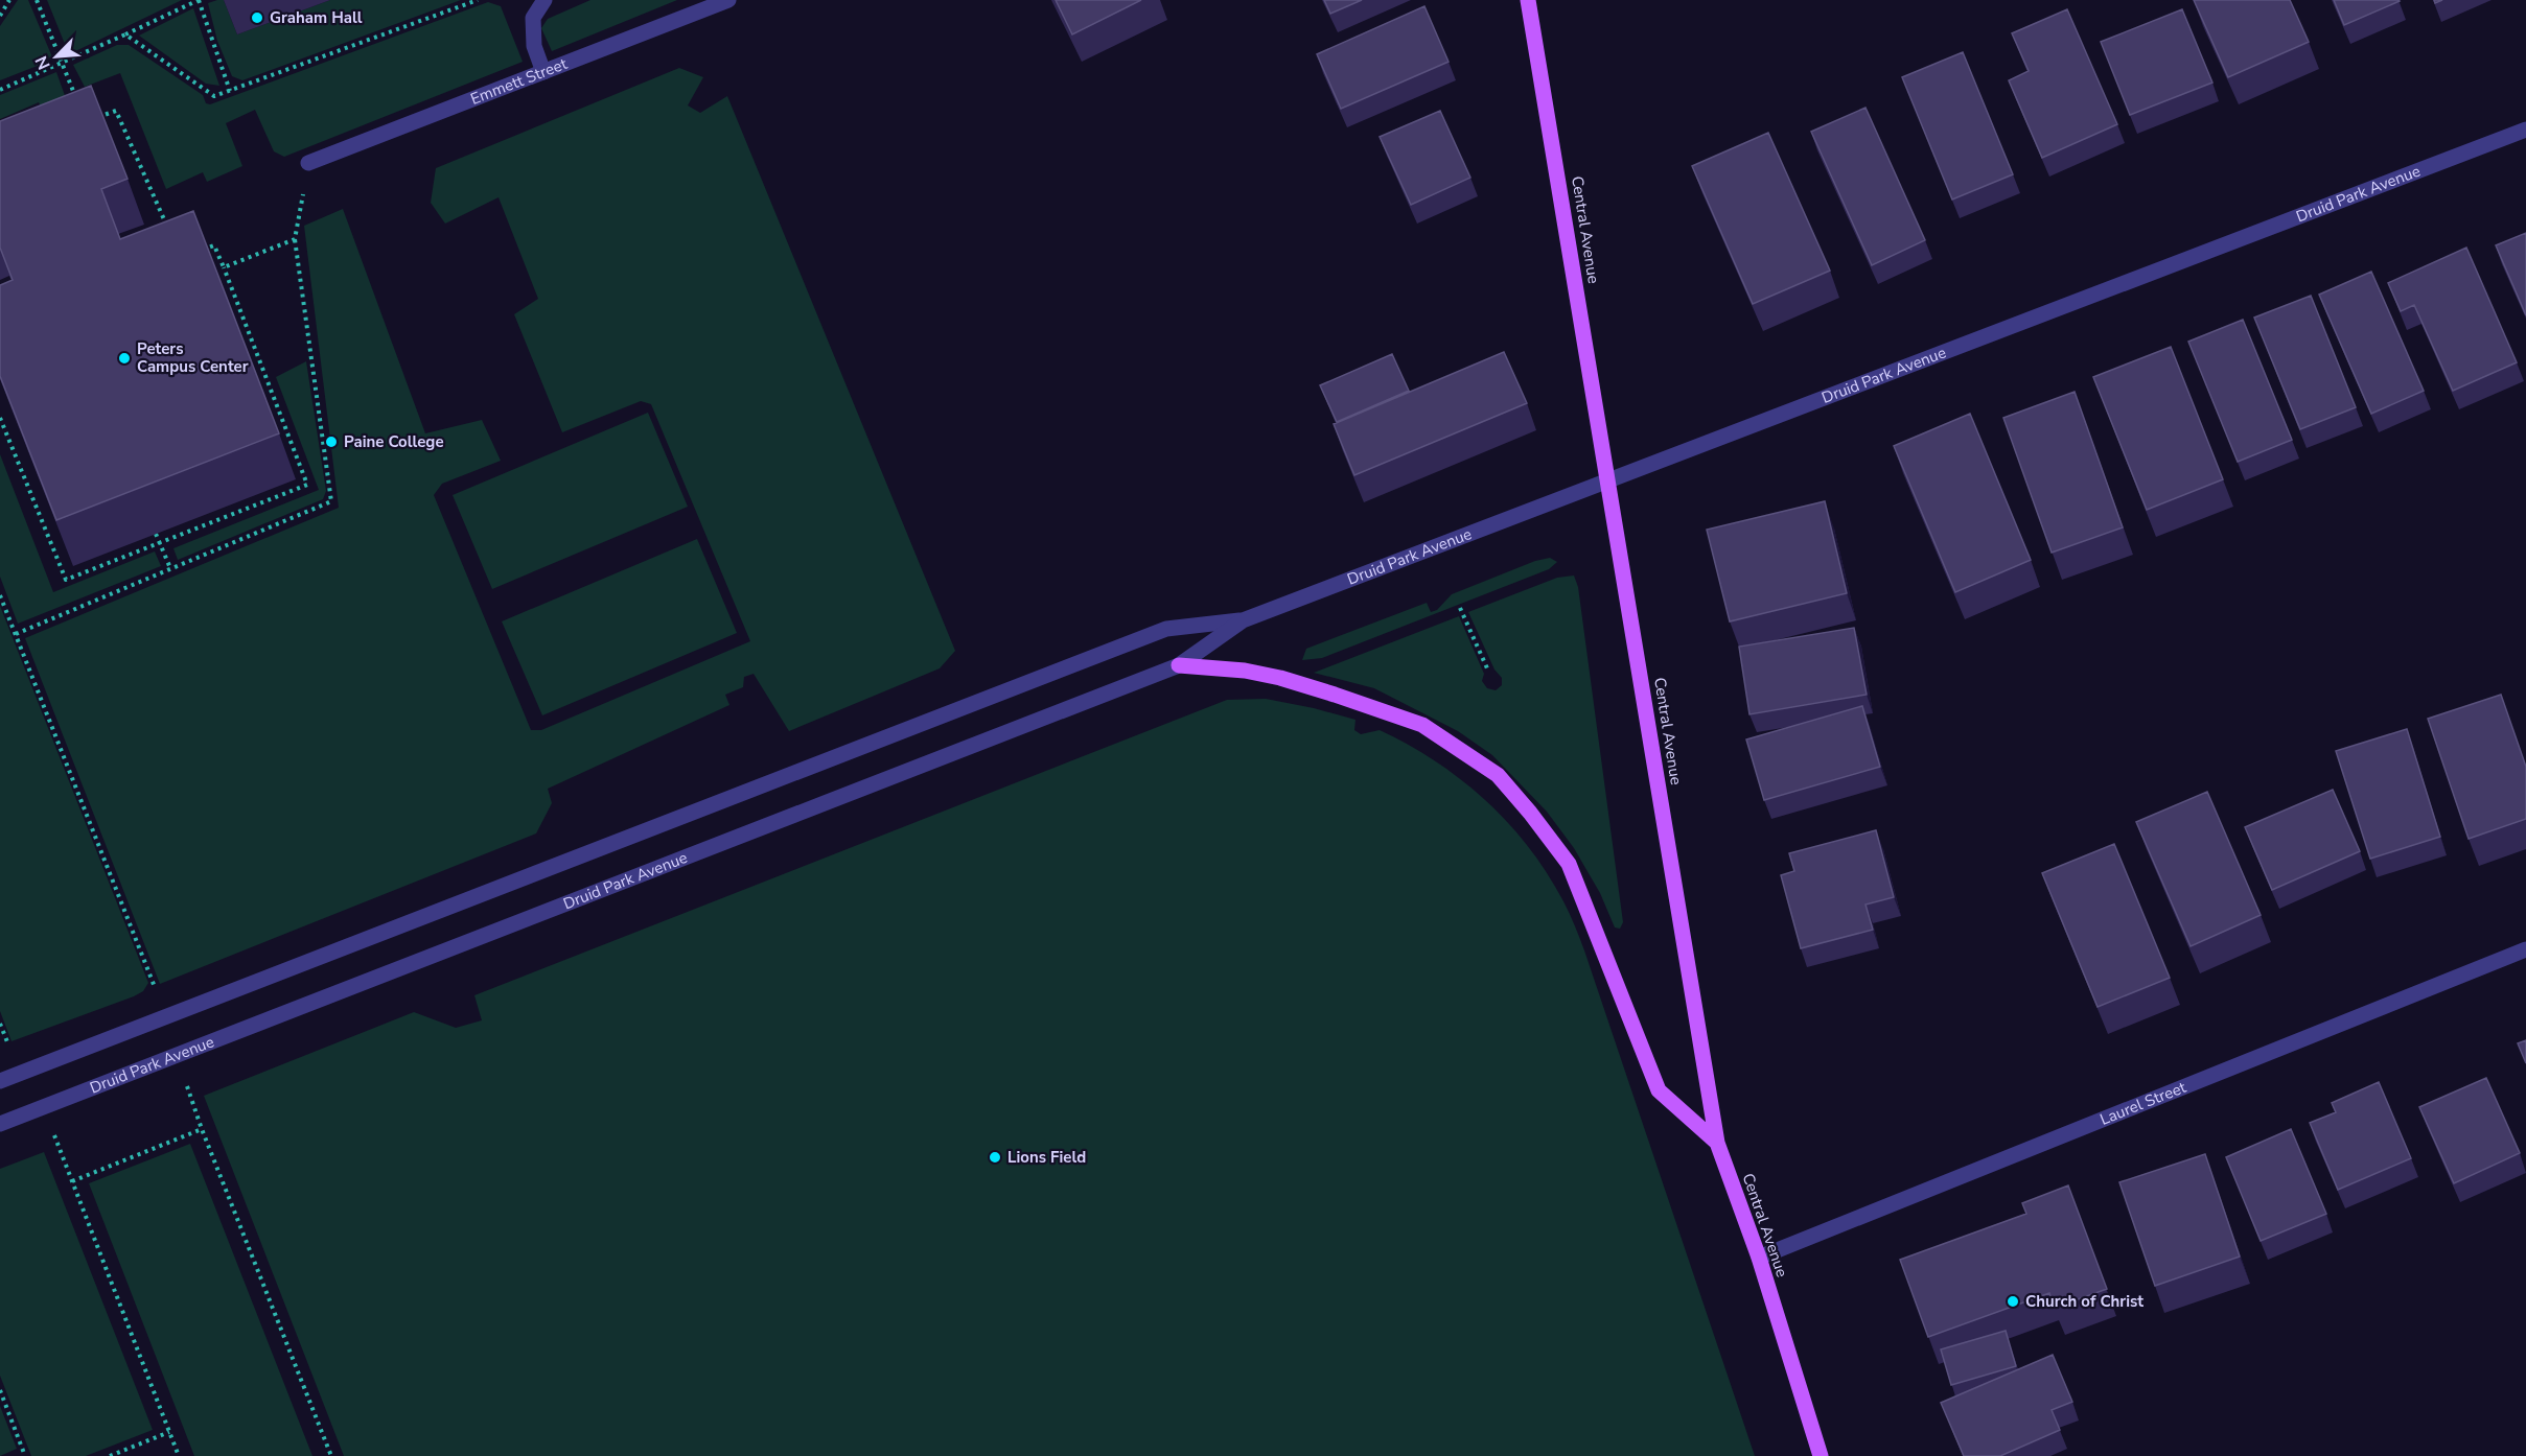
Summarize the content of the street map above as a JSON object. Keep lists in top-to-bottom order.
{
  "streets": {
    "main road": ["Central Avenue"],
    "street": ["Emmett Street", "Druid Park Avenue", "Laurel Street"]
  },
  "crossings": [
    ["Druid Park Avenue", "Central Avenue"],
    ["Central Avenue", "Laurel Street"]
  ],
  "places": [
    "Graham Hall",
    "Peters Campus Center",
    "Paine College",
    "Lions Field",
    "Church of Christ"
  ],
  "north": "bottom left"
}
